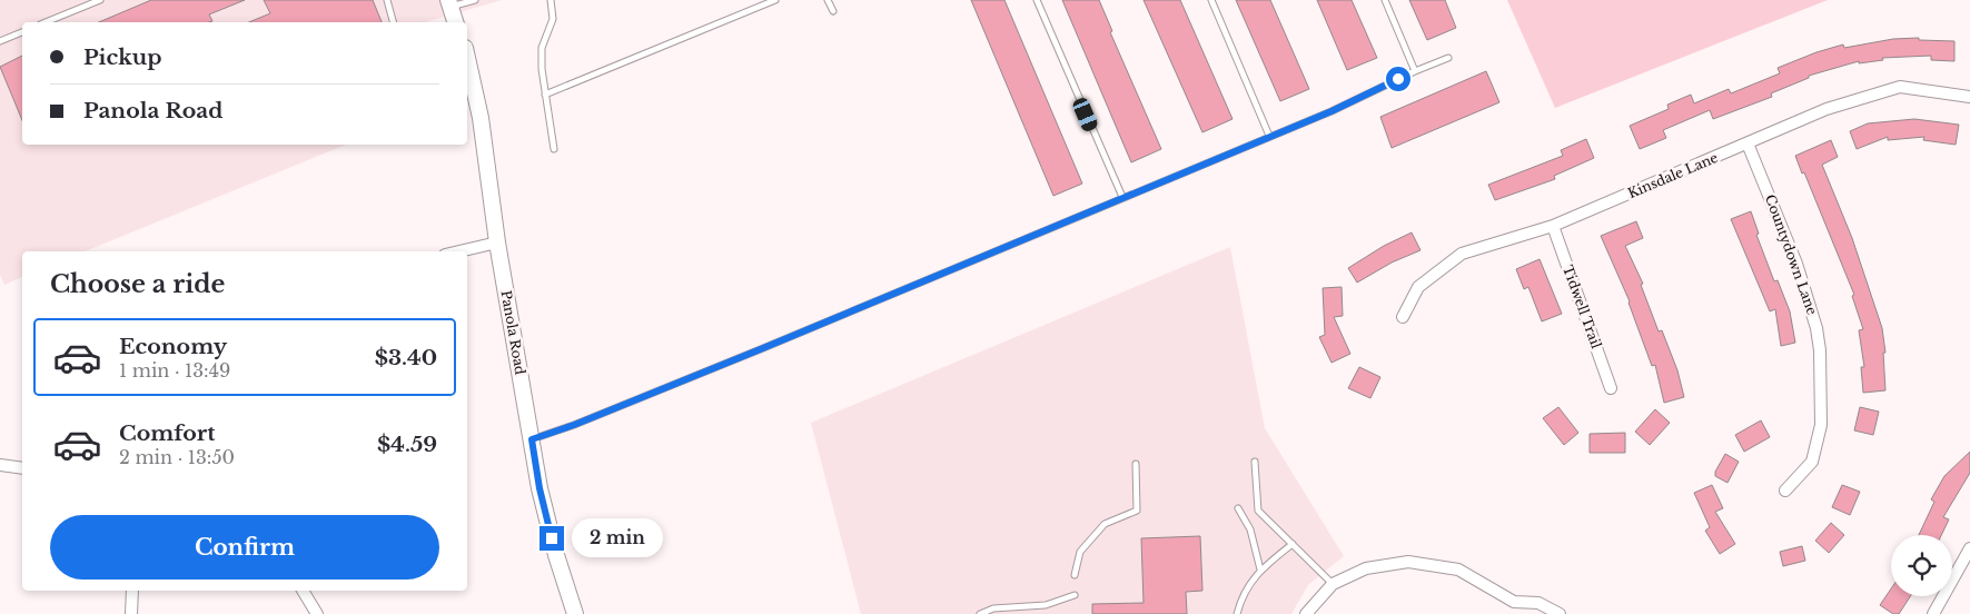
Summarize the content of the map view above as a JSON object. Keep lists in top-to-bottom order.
{
  "streets": {
    "main road": ["Panola Road"],
    "street": ["Kinsdale Lane", "Countydown Lane", "Tidwell Trail"]
  },
  "crossings": [
    ["Kinsdale Lane", "Countydown Lane"],
    ["Kinsdale Lane", "Tidwell Trail"]
  ],
  "page": {
    "banner": ["Pickup", "Panola Road"],
    "heading": "Choose a ride",
    "list": [
      {
        "name": "Economy",
        "note": "1 min · 13:49",
        "value": "$3.40"
      },
      {
        "name": "Comfort",
        "note": "2 min · 13:50",
        "value": "$4.59"
      }
    ],
    "buttons": "Confirm",
    "bubble": "2 min"
  }
}
